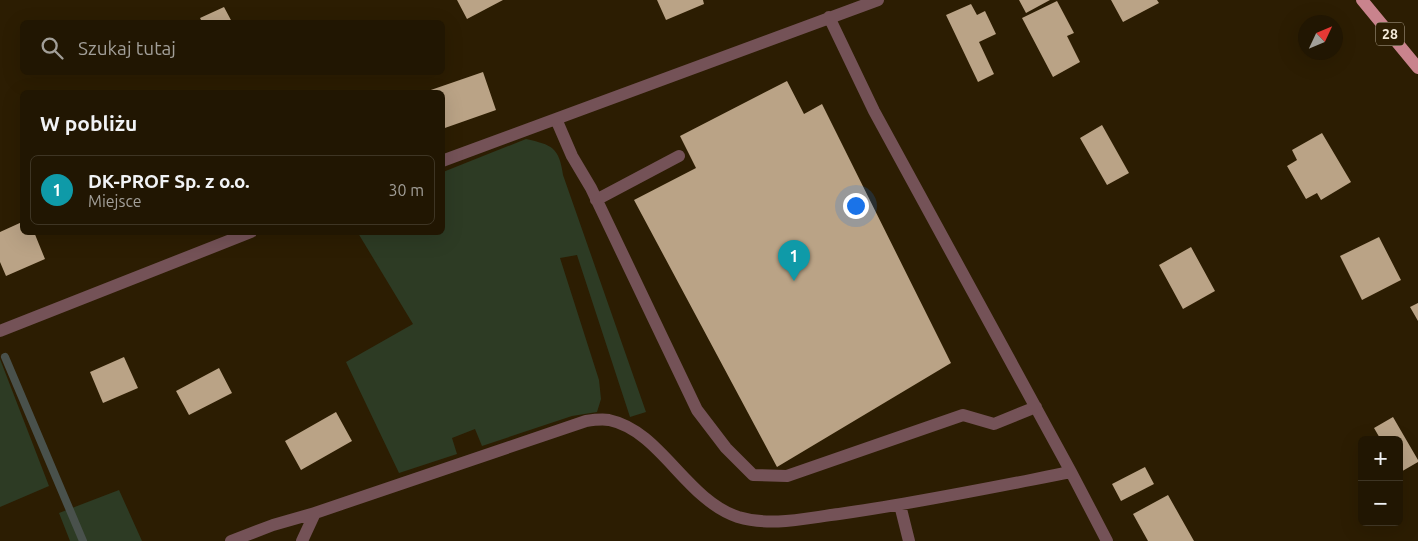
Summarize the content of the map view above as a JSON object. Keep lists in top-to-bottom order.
{
  "streets": {
    "main road": ["28"]
  },
  "north": "top right",
  "page": {
    "search": "Szukaj tutaj",
    "heading": "W pobliżu",
    "list": [
      {
        "mark": "1",
        "name": "DK-PROF Sp. z o.o.",
        "note": "Miejsce",
        "value": "30 m"
      }
    ],
    "pins": "1",
    "map_buttons": ["+", "−"]
  }
}
